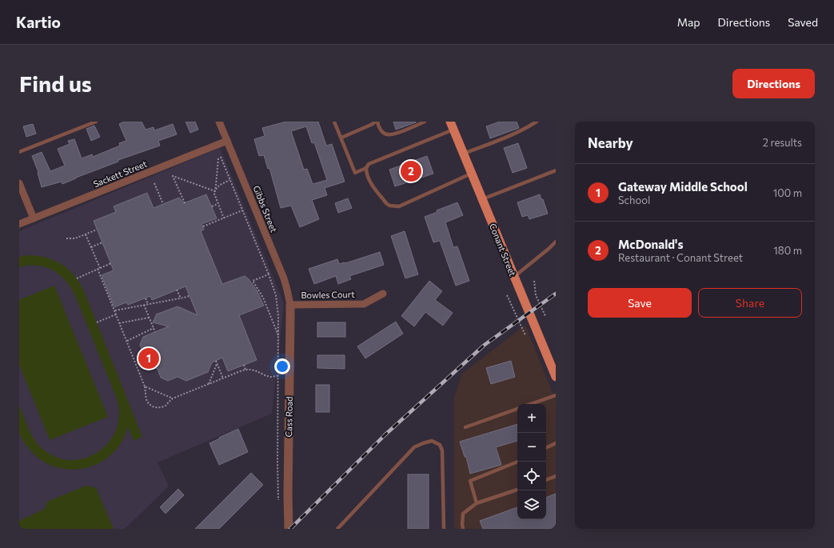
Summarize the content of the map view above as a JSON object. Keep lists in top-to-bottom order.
{
  "streets": {
    "main road": ["Conant Street"],
    "street": [
      "Sackett Street",
      "Gibbs Street",
      "Bowles Court",
      "Cass Road"
    ]
  },
  "crossings": [
    ["Sackett Street", "Gibbs Street"],
    ["Gibbs Street", "Bowles Court"],
    ["Gibbs Street", "Cass Road"],
    ["Bowles Court", "Cass Road"]
  ],
  "page": {
    "header": "Kartio",
    "nav": ["Map", "Directions", "Saved"],
    "buttons": [
      "Directions",
      ["Save", "Share"]
    ],
    "title": "Find us",
    "heading": ["Nearby", "2 results"],
    "pins": ["2", "1"],
    "list": [
      {
        "mark": "1",
        "name": "Gateway Middle School",
        "note": "School",
        "value": "100 m"
      },
      {
        "mark": "2",
        "name": "McDonald's",
        "note": "Restaurant · Conant Street",
        "value": "180 m"
      }
    ],
    "map_buttons": ["+", "−"]
  }
}
